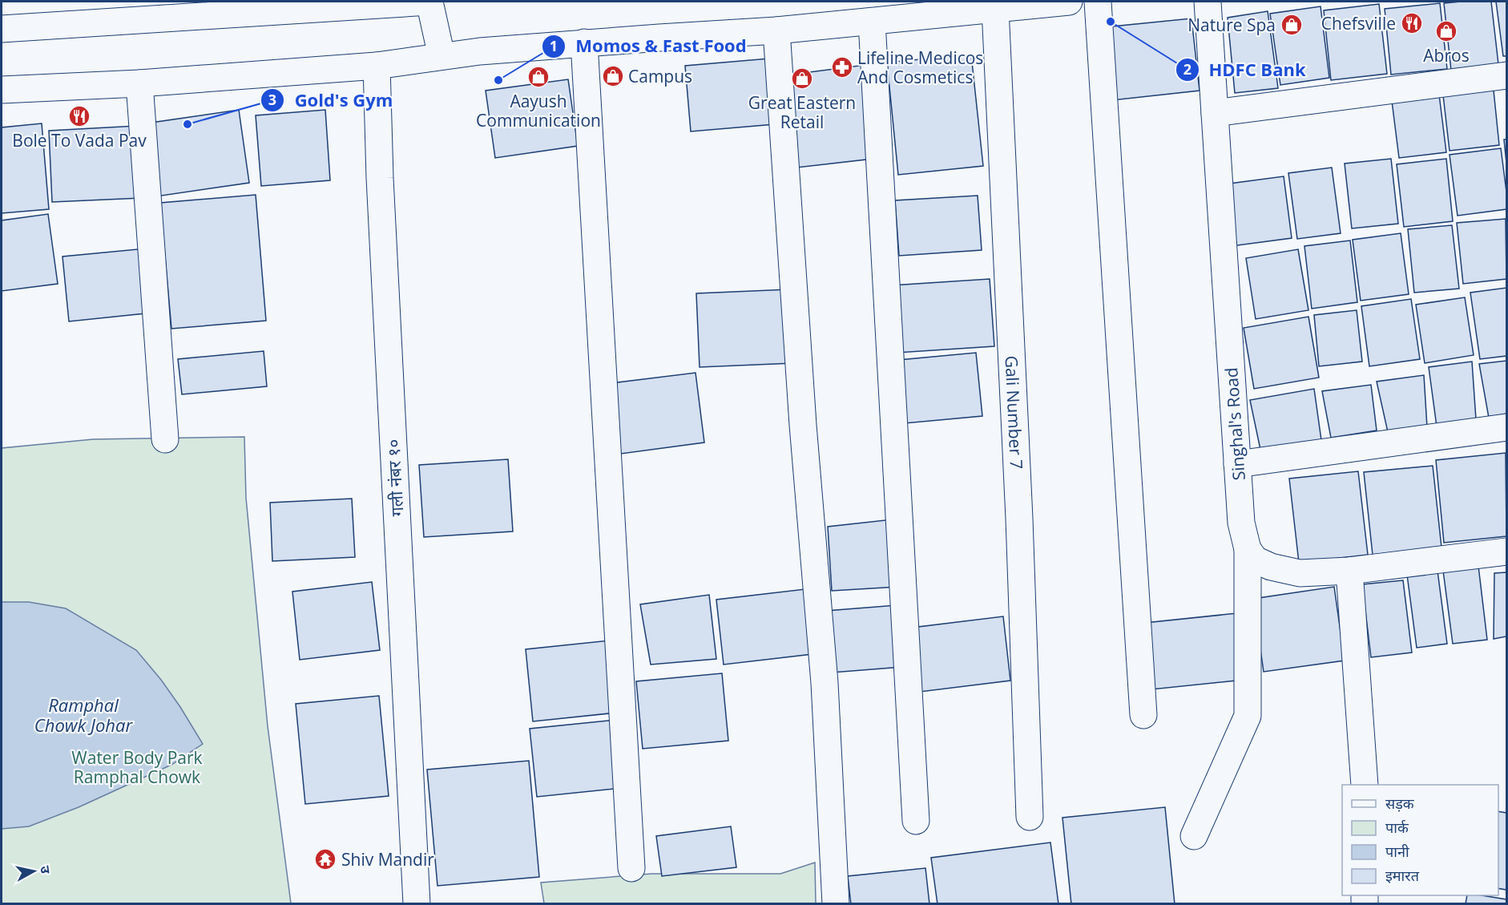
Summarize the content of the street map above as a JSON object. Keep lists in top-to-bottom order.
{
  "streets": {
    "street": ["Gali Number 7", "Singhal's Road", "गली नंबर १०"]
  },
  "water": ["Ramphal Chowk Johar"],
  "parks": ["Water Body Park Ramphal Chowk"],
  "places": {
    "other": ["HDFC Bank", "Momos & Fast Food", "Gold's Gym"],
    "restaurant": ["Chefsville", "Bole To Vada Pav"],
    "shop": [
      "Nature Spa",
      "Abros",
      "Campus",
      "Aayush Communication",
      "Great Eastern Retail"
    ],
    "pharmacy": ["Lifeline Medicos And Cosmetics"],
    "temple": ["Shiv Mandir"]
  },
  "legend": [
    "सड़क",
    "पार्क",
    "पानी",
    "इमारत"
  ],
  "north": "right"
}
